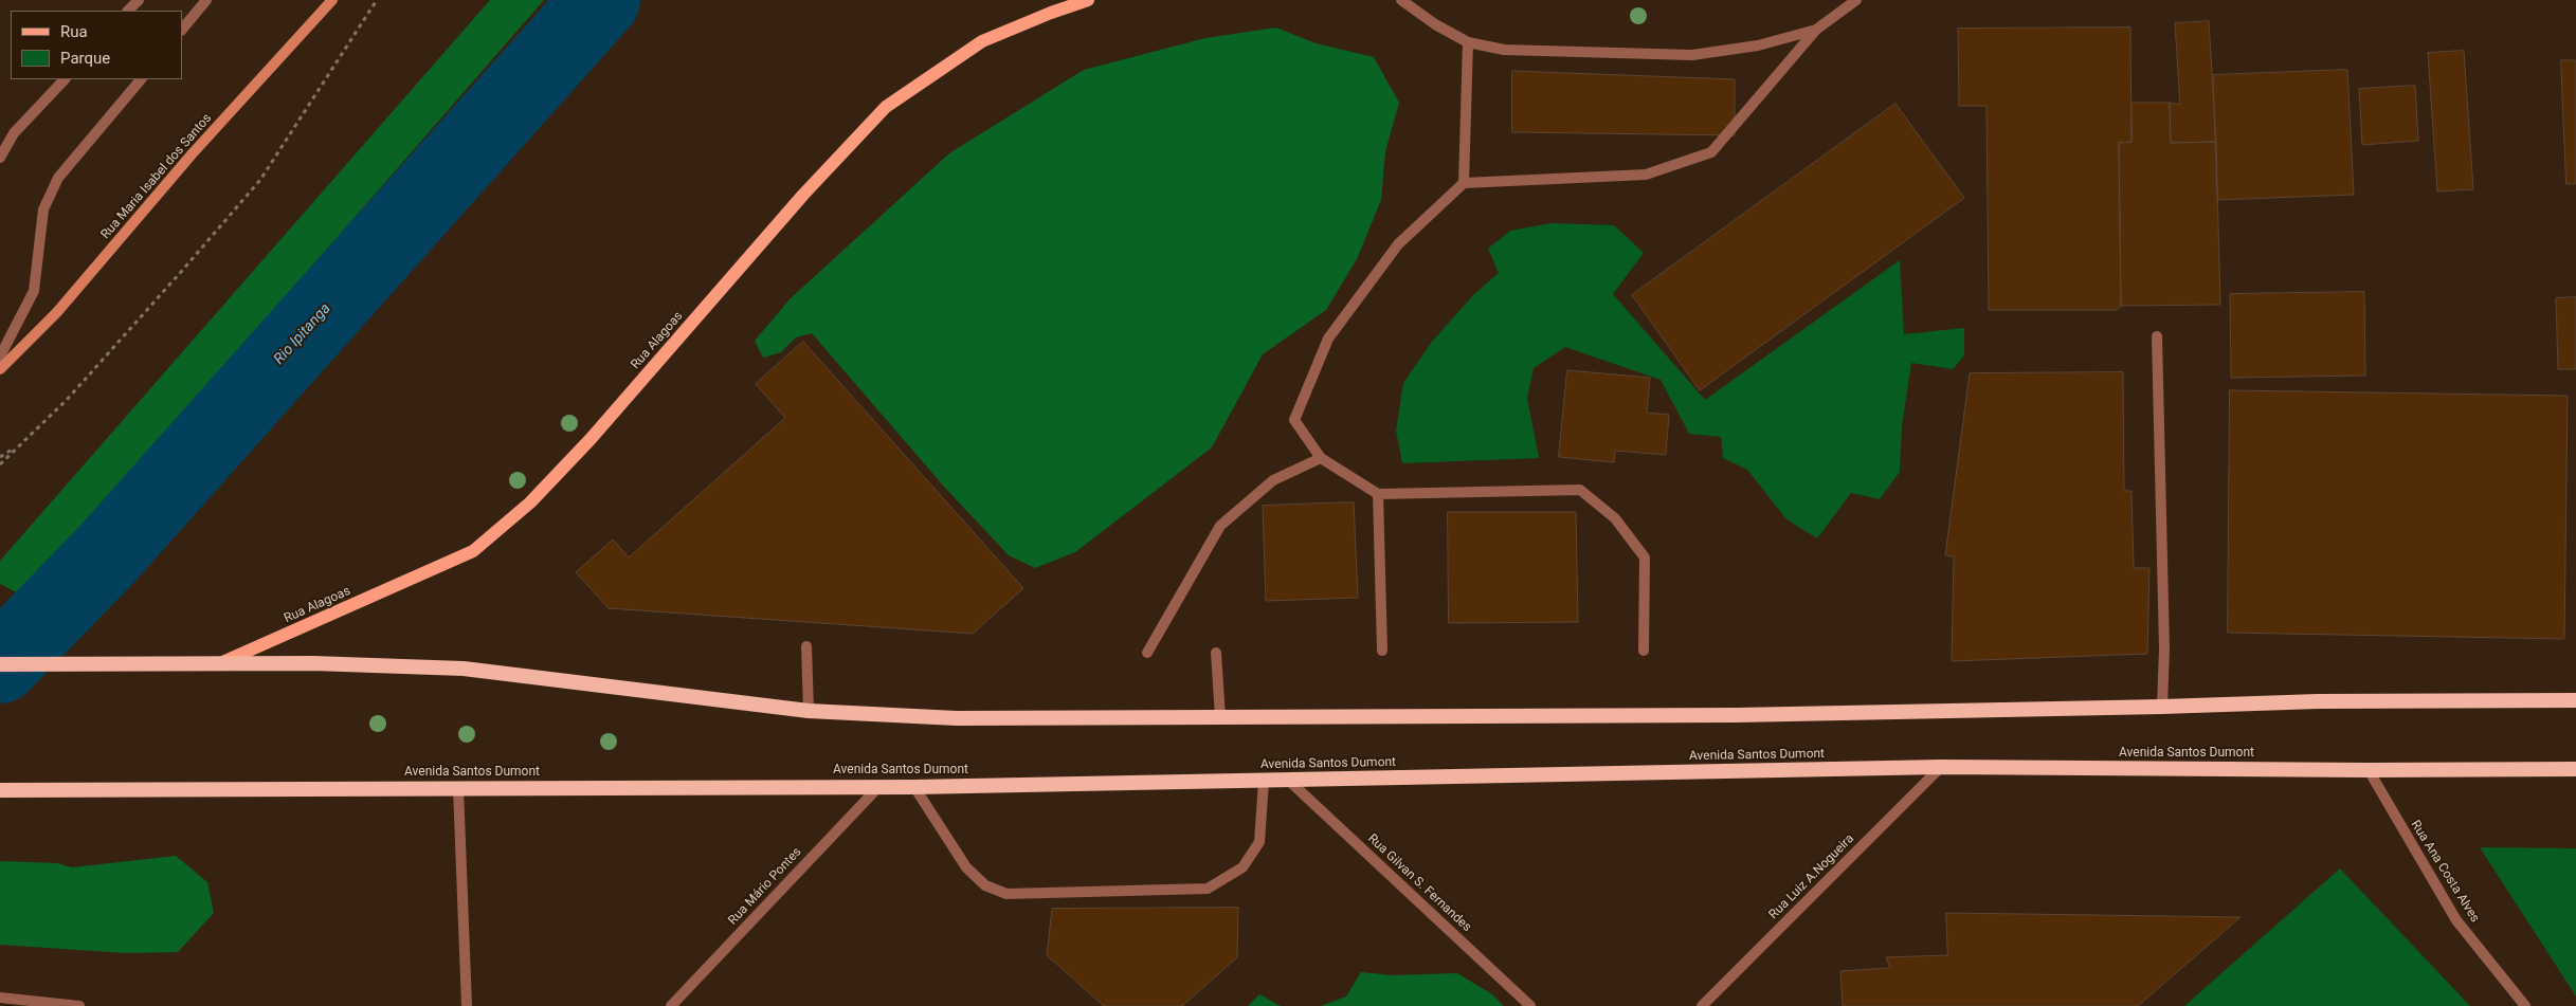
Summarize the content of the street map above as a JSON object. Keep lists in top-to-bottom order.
{
  "streets": {
    "highway": ["Avenida Santos Dumont"],
    "main road": ["Rua Maria Isabel dos Santos", "Rua Alagoas"],
    "street": [
      "Rua Ana Costa Alves",
      "Rua Luiz A.Nogueira",
      "Rua Gilvan S. Fernandes",
      "Rua Mário Pontes"
    ]
  },
  "crossings": [
    ["Avenida Santos Dumont", "Rua Ana Costa Alves"],
    ["Avenida Santos Dumont", "Rua Luiz A.Nogueira"],
    ["Avenida Santos Dumont", "Rua Gilvan S. Fernandes"],
    ["Avenida Santos Dumont", "Rua Mário Pontes"]
  ],
  "water": ["Rio Ipitanga"],
  "legend": ["Rua", "Parque"]
}
